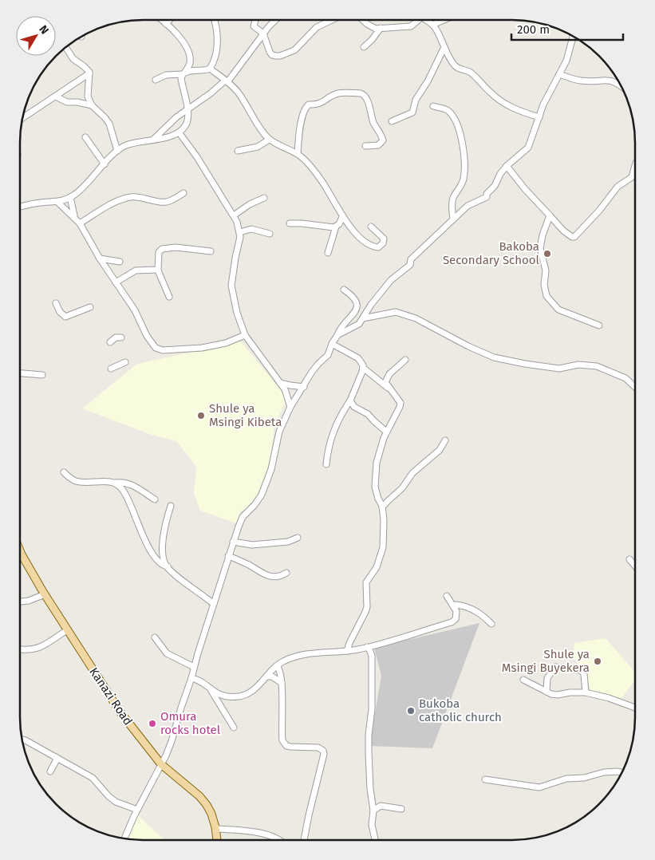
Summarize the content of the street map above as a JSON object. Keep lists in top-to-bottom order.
{
  "streets": {
    "main road": ["Kanazi Road"]
  },
  "places": [
    "Bakoba Secondary School",
    "Shule ya Msingi Kibeta",
    "Shule ya Msingi Buyekera",
    "Bukoba catholic church",
    "Omura rocks hotel"
  ],
  "scale_bar": "200 m",
  "north": "top right"
}
